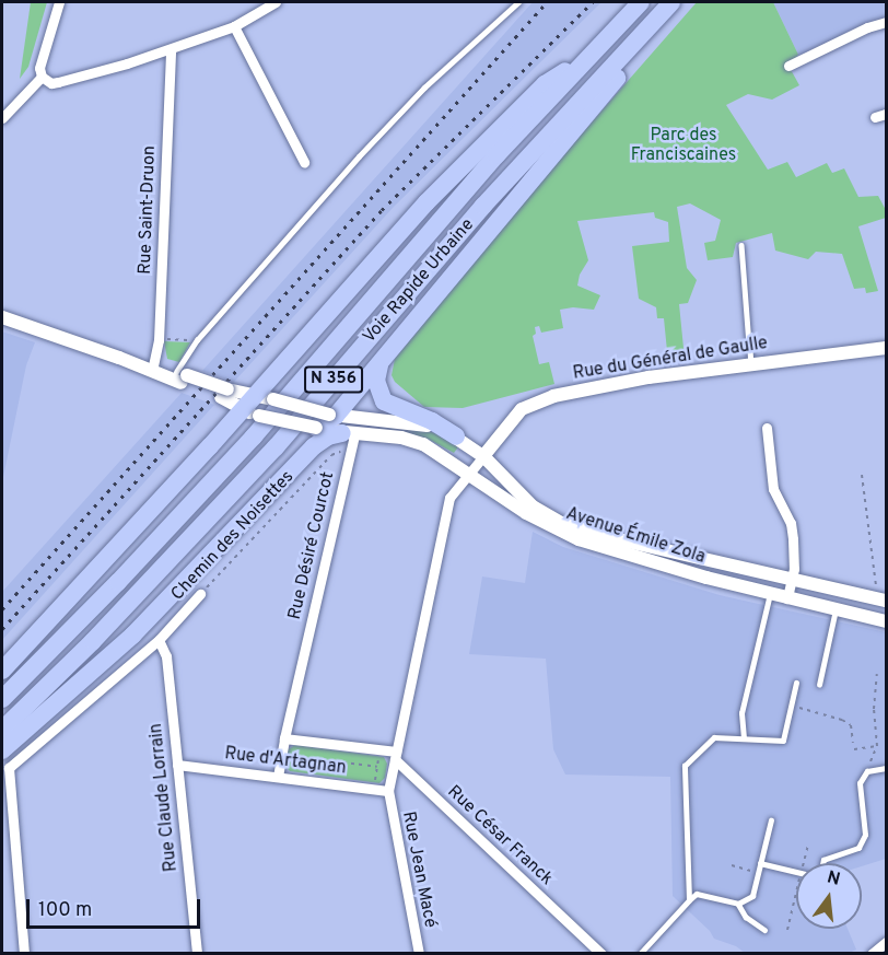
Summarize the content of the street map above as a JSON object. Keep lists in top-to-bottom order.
{
  "streets": {
    "highway": ["Voie Rapide Urbaine", "N 356"],
    "main road": ["Rue du Général de Gaulle", "Avenue Émile Zola"],
    "street": [
      "Rue Saint-Druon",
      "Chemin des Noisettes",
      "Rue Désiré Courcot",
      "Rue d'Artagnan",
      "Rue Claude Lorrain",
      "Rue César Franck",
      "Rue Jean Macé"
    ]
  },
  "crossings": [
    ["Rue du Général de Gaulle", "Avenue Émile Zola"],
    ["Chemin des Noisettes", "Avenue Émile Zola"],
    ["Chemin des Noisettes", "Rue Désiré Courcot"],
    ["Chemin des Noisettes", "Rue Claude Lorrain"],
    ["Avenue Émile Zola", "Rue Désiré Courcot"],
    ["Rue Désiré Courcot", "Rue d'Artagnan"],
    ["Rue d'Artagnan", "Rue Claude Lorrain"],
    ["Rue d'Artagnan", "Rue Jean Macé"]
  ],
  "parks": ["Parc des Franciscaines"],
  "scale_bar": "100 m",
  "north": "top"
}
